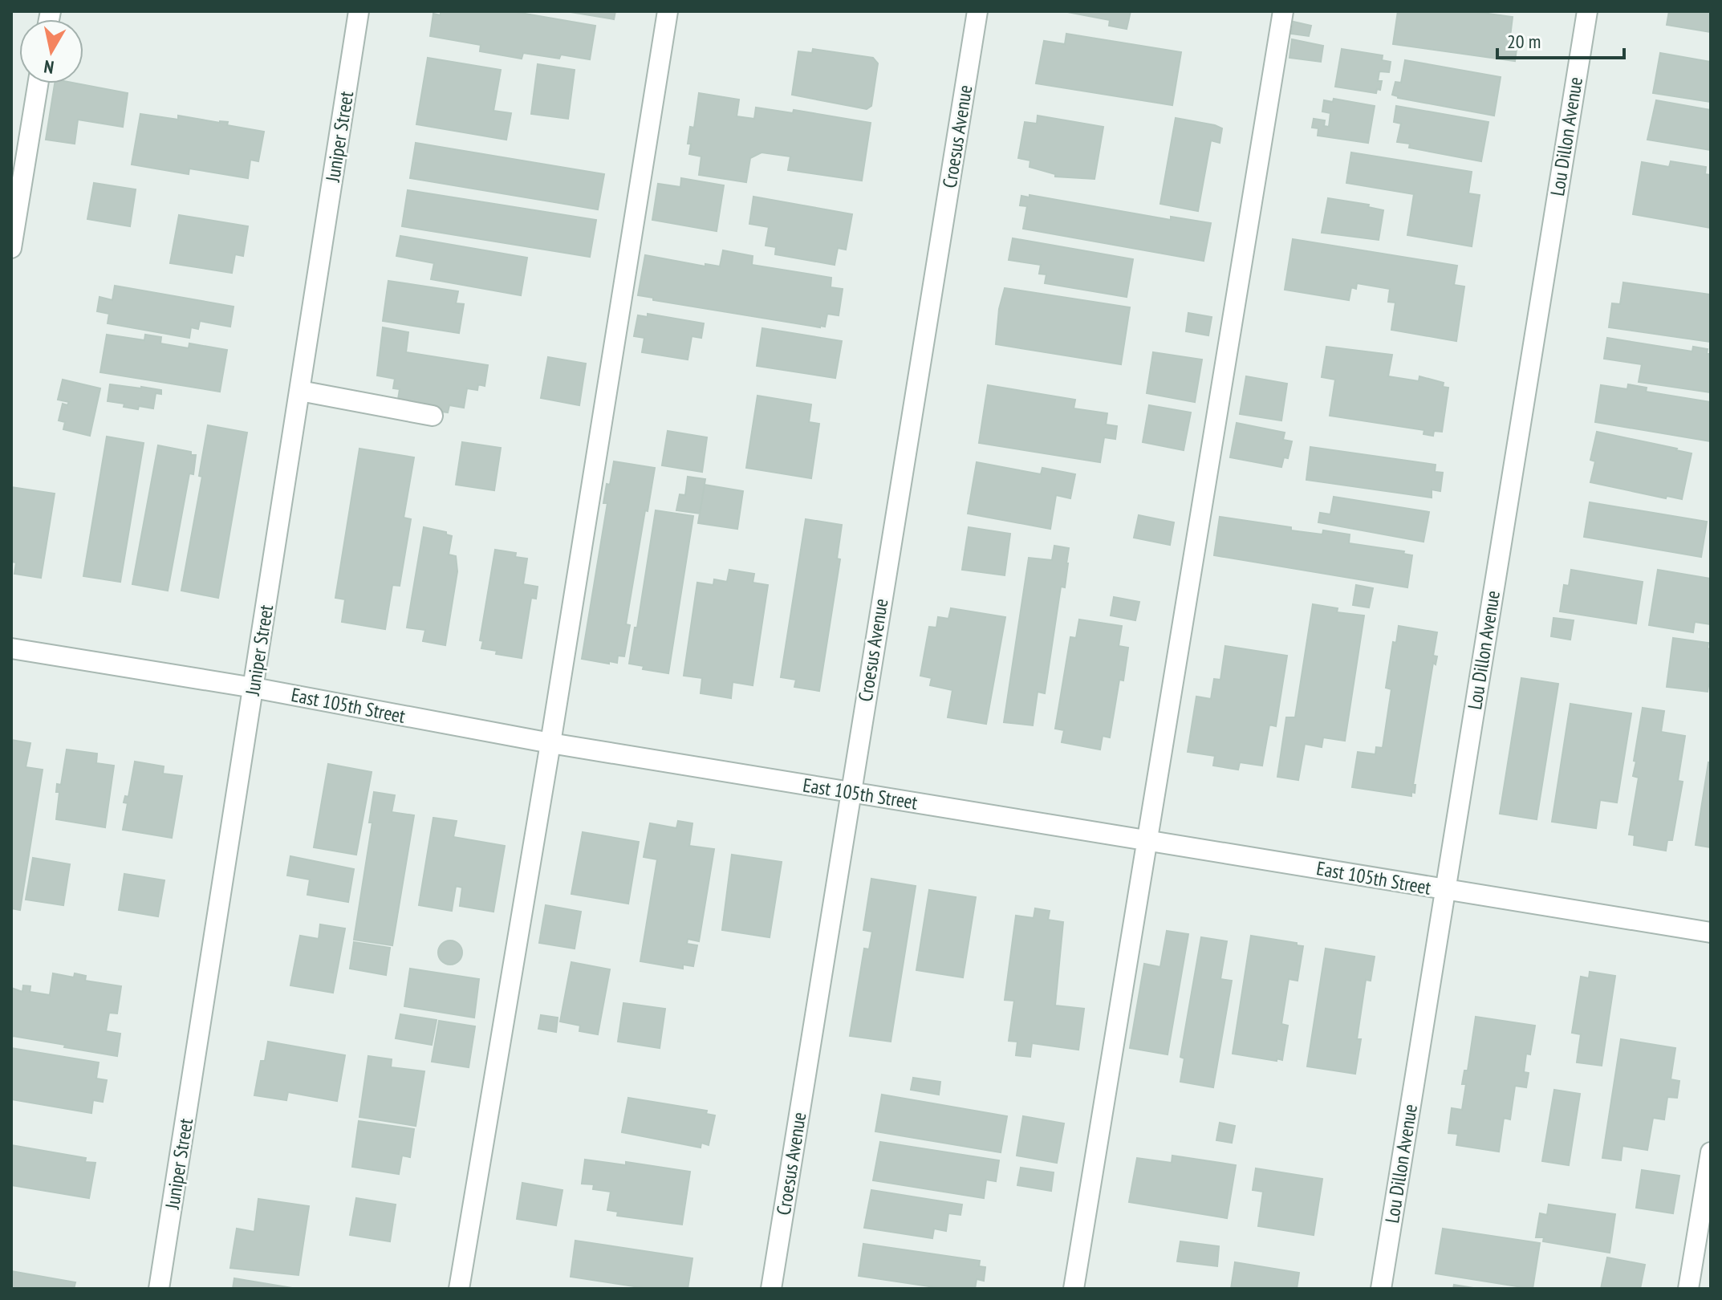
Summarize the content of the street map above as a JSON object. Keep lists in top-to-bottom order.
{
  "streets": {
    "street": [
      "Juniper Street",
      "Croesus Avenue",
      "Lou Dillon Avenue",
      "East 105th Street"
    ]
  },
  "crossings": [
    ["Juniper Street", "East 105th Street"],
    ["Croesus Avenue", "East 105th Street"],
    ["Lou Dillon Avenue", "East 105th Street"]
  ],
  "scale_bar": "20 m",
  "north": "bottom"
}
